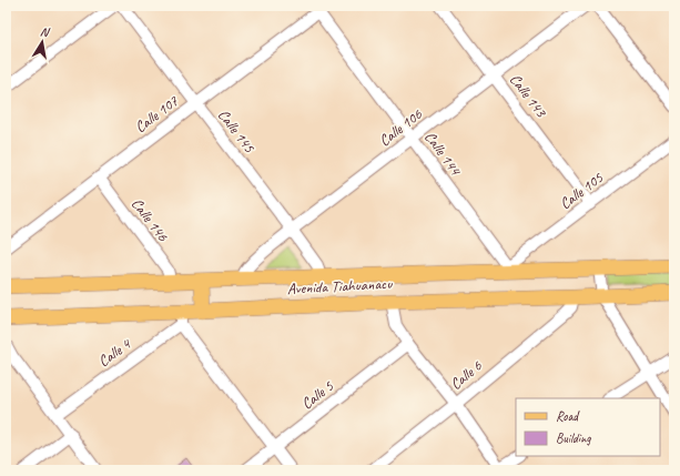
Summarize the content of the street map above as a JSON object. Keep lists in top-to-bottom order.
{
  "streets": {
    "main road": ["Avenida Tiahuanacu"],
    "street": [
      "Calle 143",
      "Calle 107",
      "Calle 106",
      "Calle 145",
      "Calle 144",
      "Calle 105",
      "Calle 146",
      "Calle 4",
      "Calle 6",
      "Calle 5"
    ]
  },
  "crossings": [
    ["Calle 143", "Calle 106"],
    ["Calle 143", "Calle 105"],
    ["Calle 107", "Calle 145"],
    ["Calle 107", "Calle 144"],
    ["Calle 107", "Calle 146"],
    ["Calle 106", "Calle 145"],
    ["Calle 106", "Calle 144"],
    ["Calle 106", "Avenida Tiahuanacu"],
    ["Calle 145", "Avenida Tiahuanacu"],
    ["Calle 144", "Calle 105"],
    ["Calle 144", "Avenida Tiahuanacu"],
    ["Calle 105", "Avenida Tiahuanacu"],
    ["Calle 146", "Avenida Tiahuanacu"],
    ["Avenida Tiahuanacu", "Calle 4"],
    ["Avenida Tiahuanacu", "Calle 6"]
  ],
  "legend": ["Road", "Building"],
  "north": "top"
}
